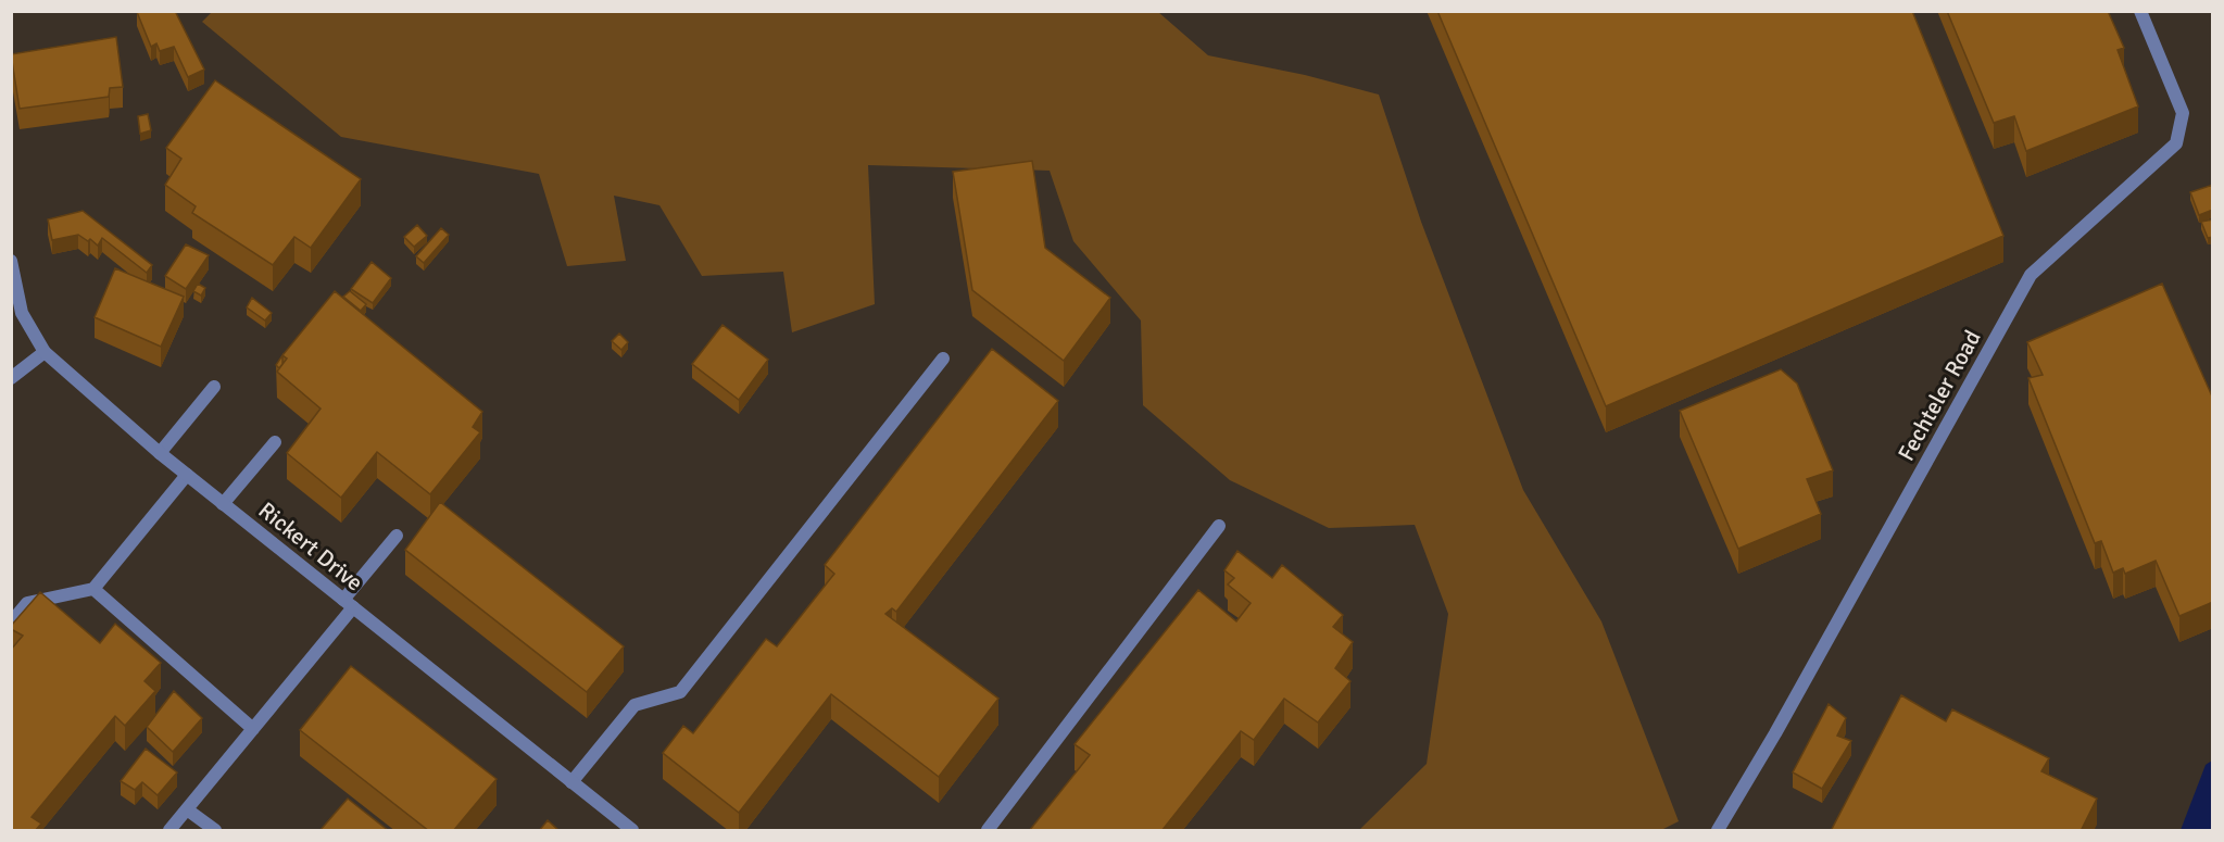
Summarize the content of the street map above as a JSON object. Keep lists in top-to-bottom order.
{
  "streets": {
    "street": ["Fechteler Road", "Rickert Drive"]
  }
}
